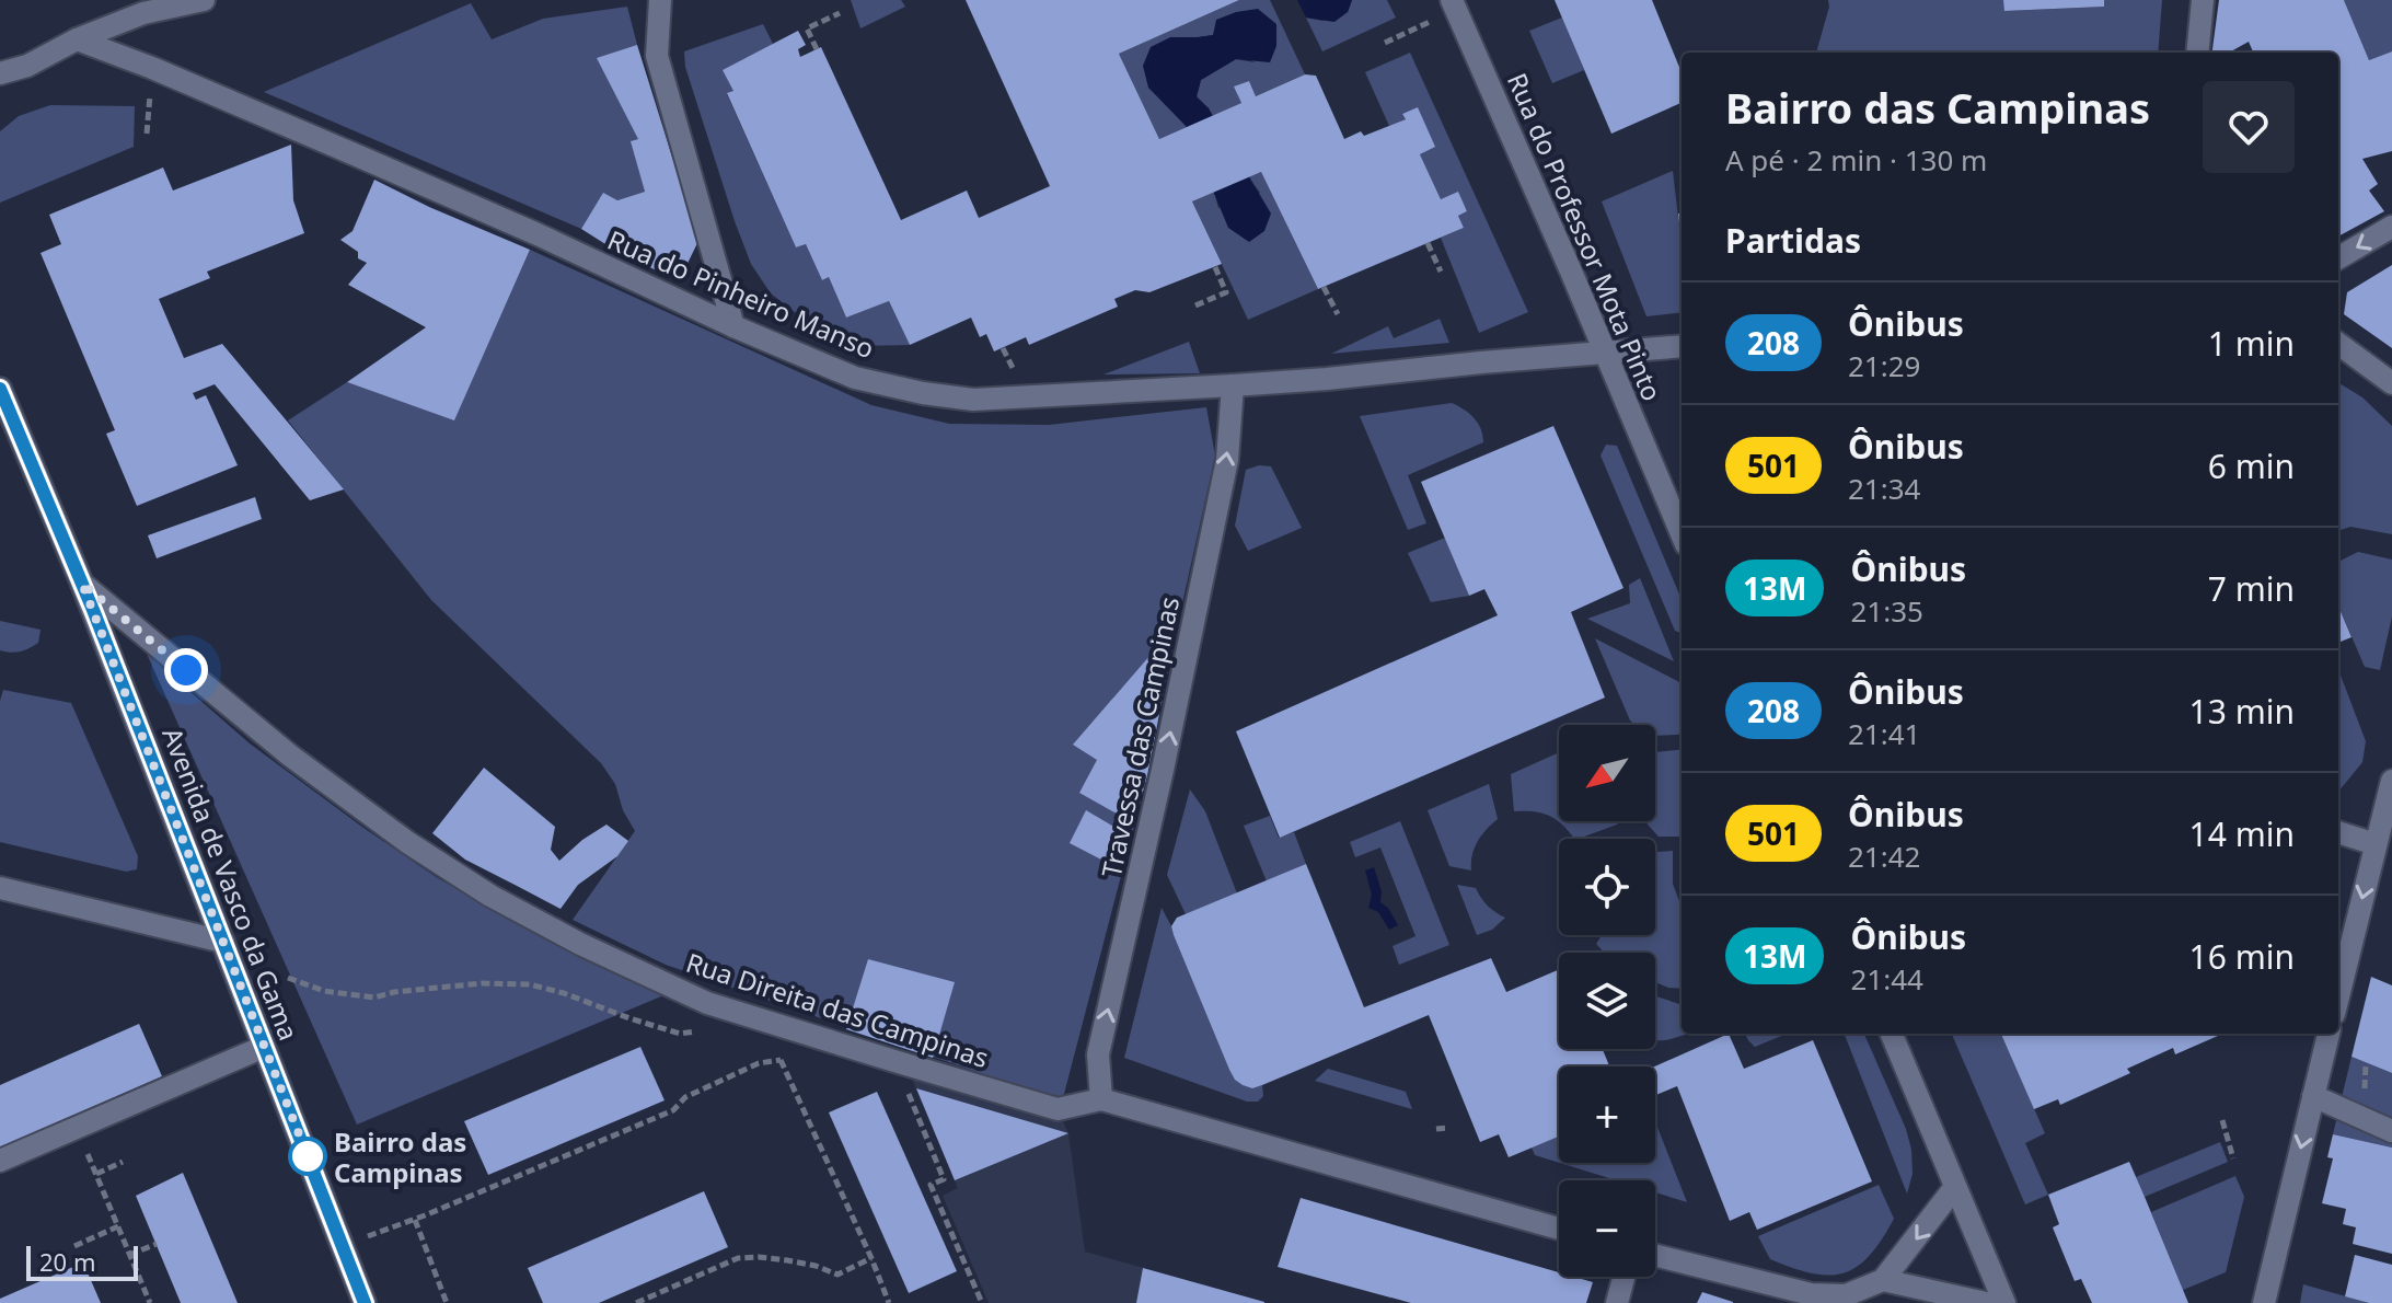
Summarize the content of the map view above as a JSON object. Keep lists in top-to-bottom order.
{
  "streets": {
    "street": [
      "Rua do Professor Mota Pinto",
      "Rua do Pinheiro Manso",
      "Travessa das Campinas",
      "Avenida de Vasco da Gama",
      "Rua Direita das Campinas"
    ]
  },
  "crossings": [
    ["Rua do Professor Mota Pinto", "Rua do Pinheiro Manso"],
    ["Rua do Pinheiro Manso", "Travessa das Campinas"],
    ["Travessa das Campinas", "Rua Direita das Campinas"],
    ["Avenida de Vasco da Gama", "Rua Direita das Campinas"]
  ],
  "one_way": ["Travessa das Campinas"],
  "places": ["Bairro das Campinas"],
  "lines": ["bus line 208"],
  "scale_bar": "20 m",
  "north": "bottom left",
  "page": {
    "heading": [
      ["Bairro das Campinas", "A pé · 2 min · 130 m"],
      "Partidas"
    ],
    "list": [
      {
        "mark": "208",
        "name": "Ônibus",
        "note": "21:29",
        "value": "1 min"
      },
      {
        "mark": "501",
        "name": "Ônibus",
        "note": "21:34",
        "value": "6 min"
      },
      {
        "mark": "13M",
        "name": "Ônibus",
        "note": "21:35",
        "value": "7 min"
      },
      {
        "mark": "208",
        "name": "Ônibus",
        "note": "21:41",
        "value": "13 min"
      },
      {
        "mark": "501",
        "name": "Ônibus",
        "note": "21:42",
        "value": "14 min"
      },
      {
        "mark": "13M",
        "name": "Ônibus",
        "note": "21:44",
        "value": "16 min"
      }
    ],
    "map_buttons": ["+", "−"],
    "scale": "20 m"
  }
}
